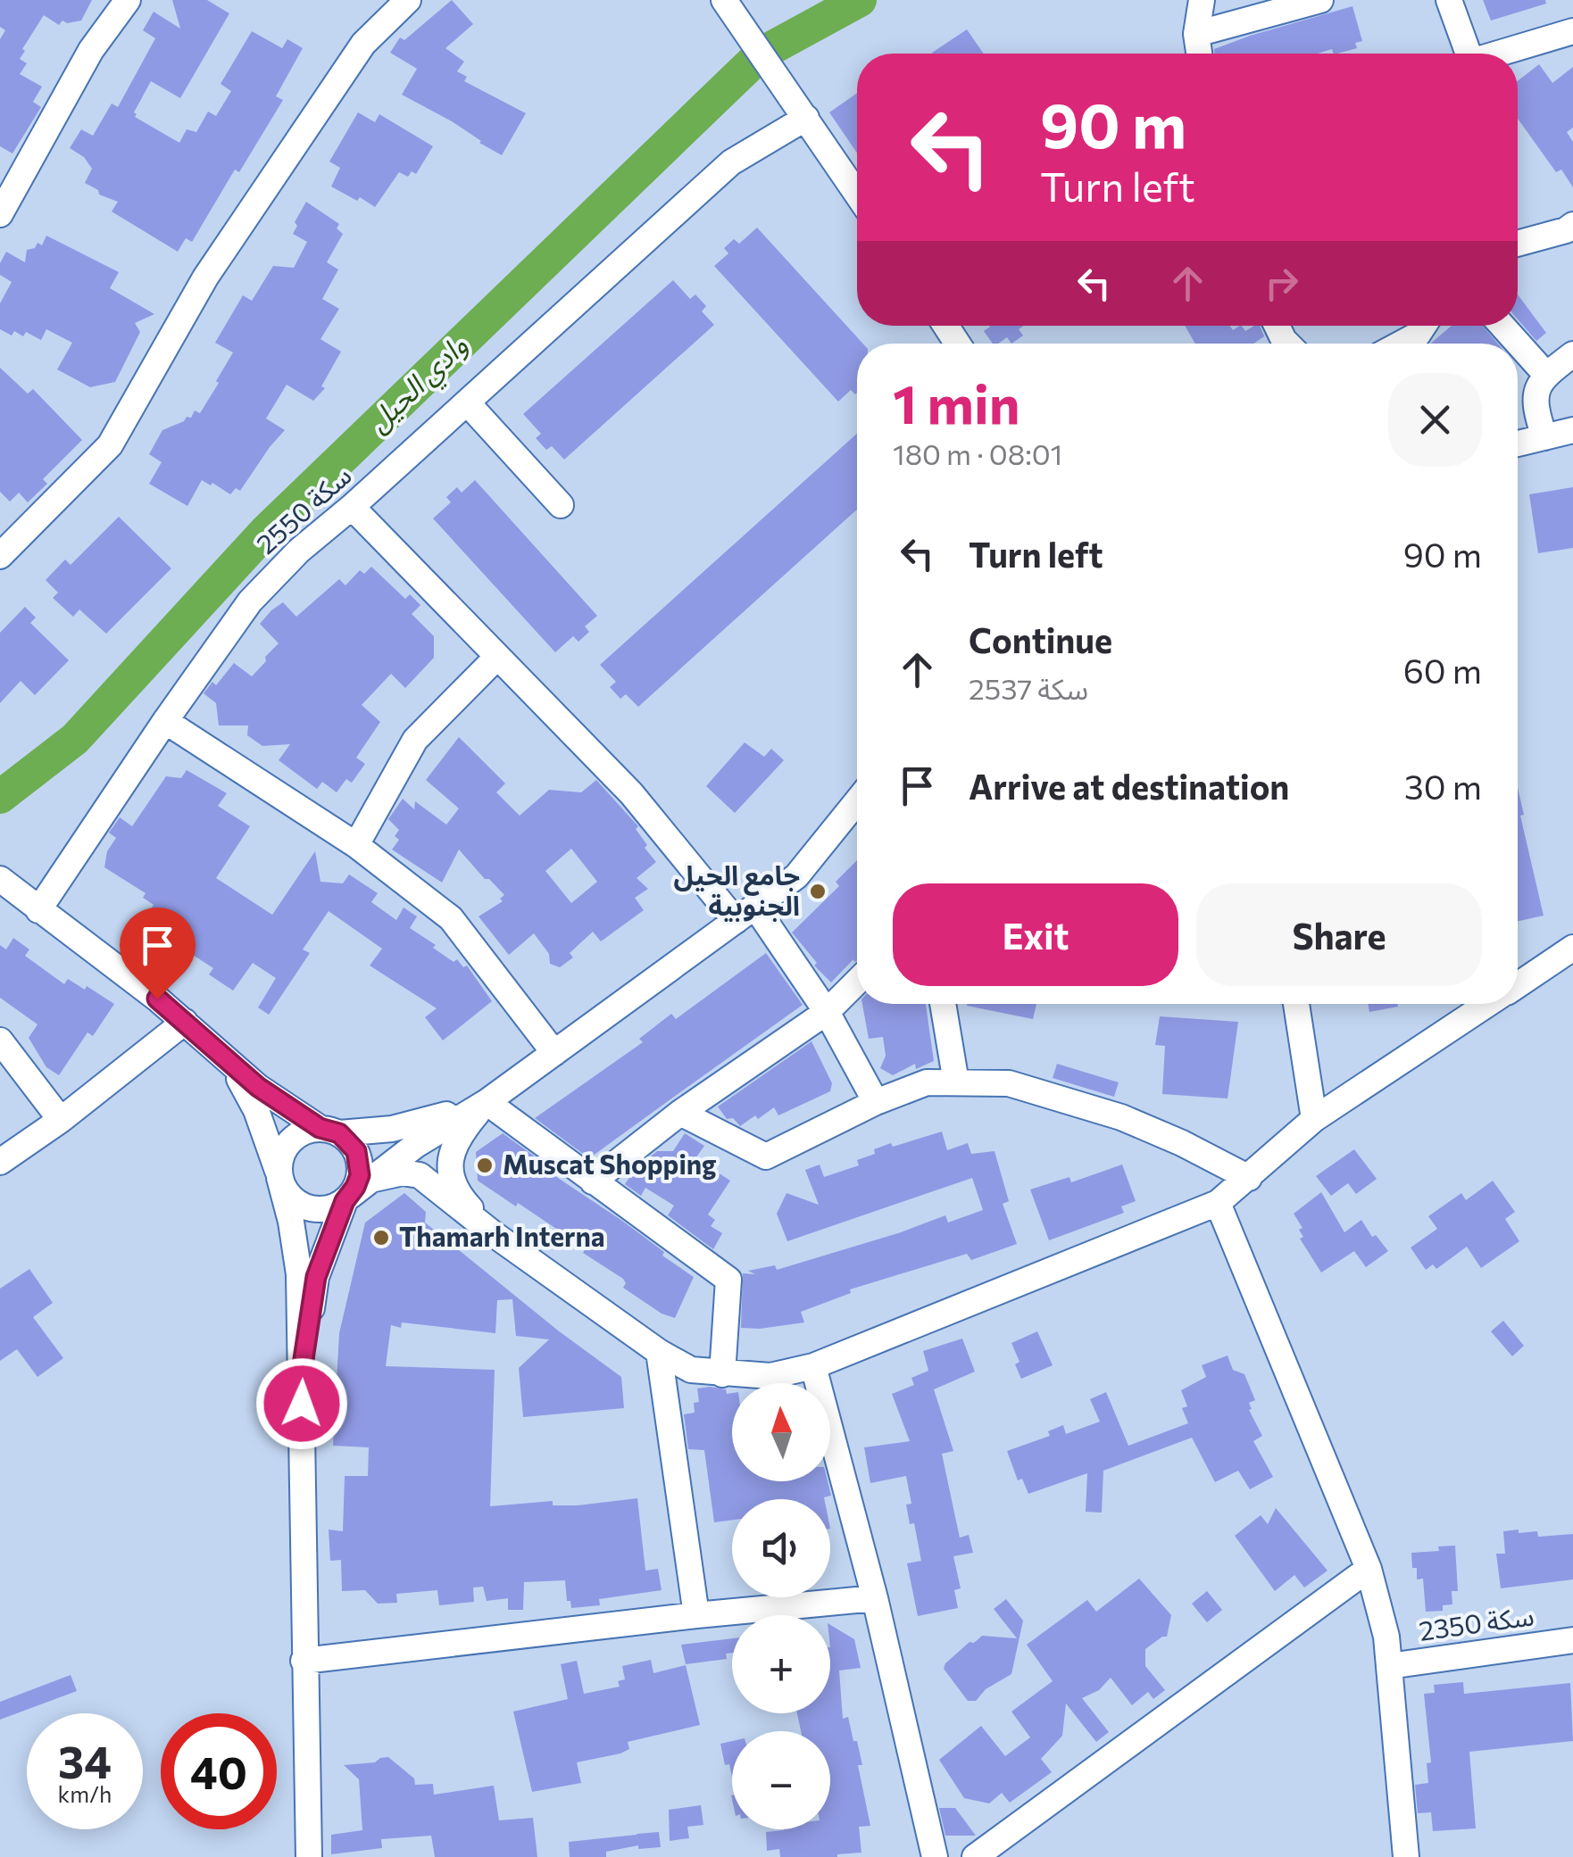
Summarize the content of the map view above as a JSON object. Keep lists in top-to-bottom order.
{
  "streets": {
    "street": ["سكة 2550", "سكة 2350"]
  },
  "water": ["وادي الحيل"],
  "places": ["جامع الحيل الجنوبية", "Muscat Shopping", "Thamarh Interna"],
  "north": "top",
  "page": {
    "turn": ["90 m", "Turn left"],
    "heading": ["1 min", "180 m · 08:01"],
    "list": [
      {
        "name": "Turn left",
        "value": "90 m"
      },
      {
        "name": "Continue",
        "note": "سكة 2537",
        "value": "60 m"
      },
      {
        "name": "Arrive at destination",
        "value": "30 m"
      }
    ],
    "buttons": ["Exit", "Share"],
    "map_buttons": ["+", "−"],
    "speed": "34 km/h",
    "limit": "40"
  }
}
